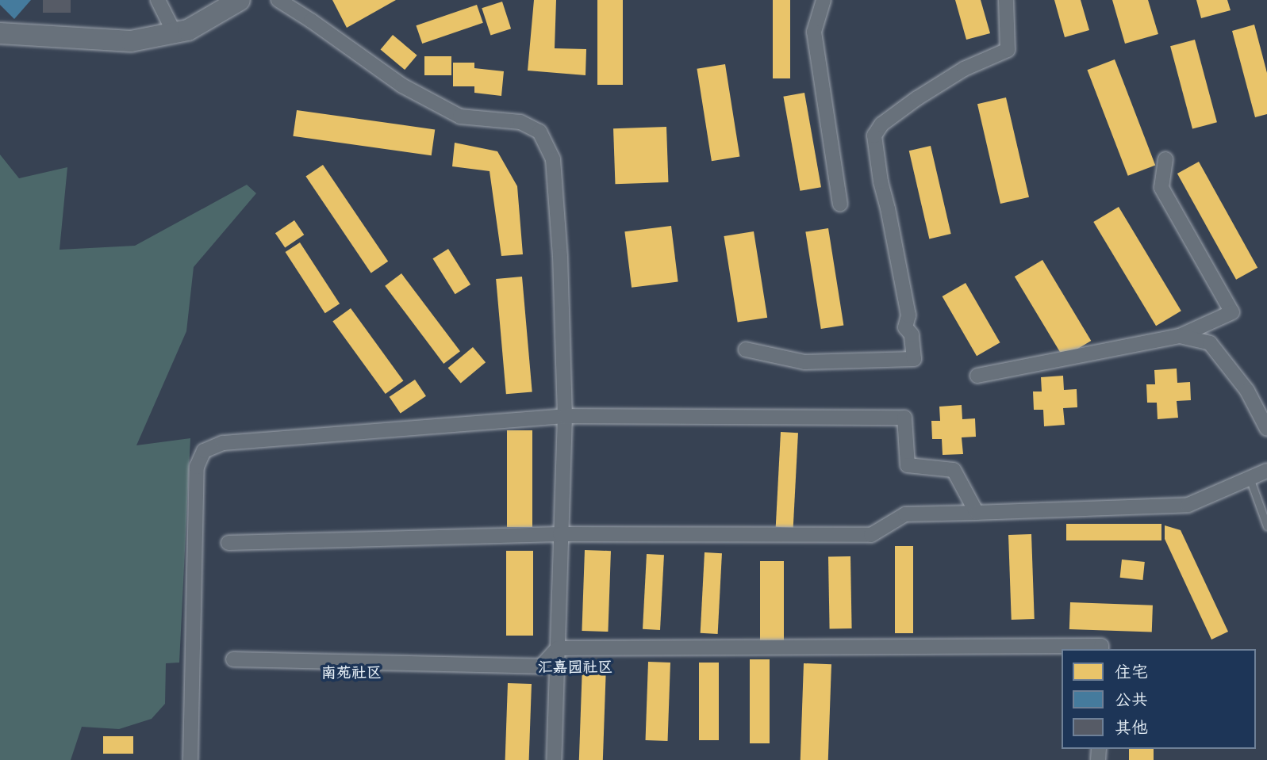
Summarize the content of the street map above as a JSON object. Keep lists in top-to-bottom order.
{
  "districts": ["汇嘉园社区", "南苑社区"],
  "legend": ["住宅", "公共", "其他"]
}
